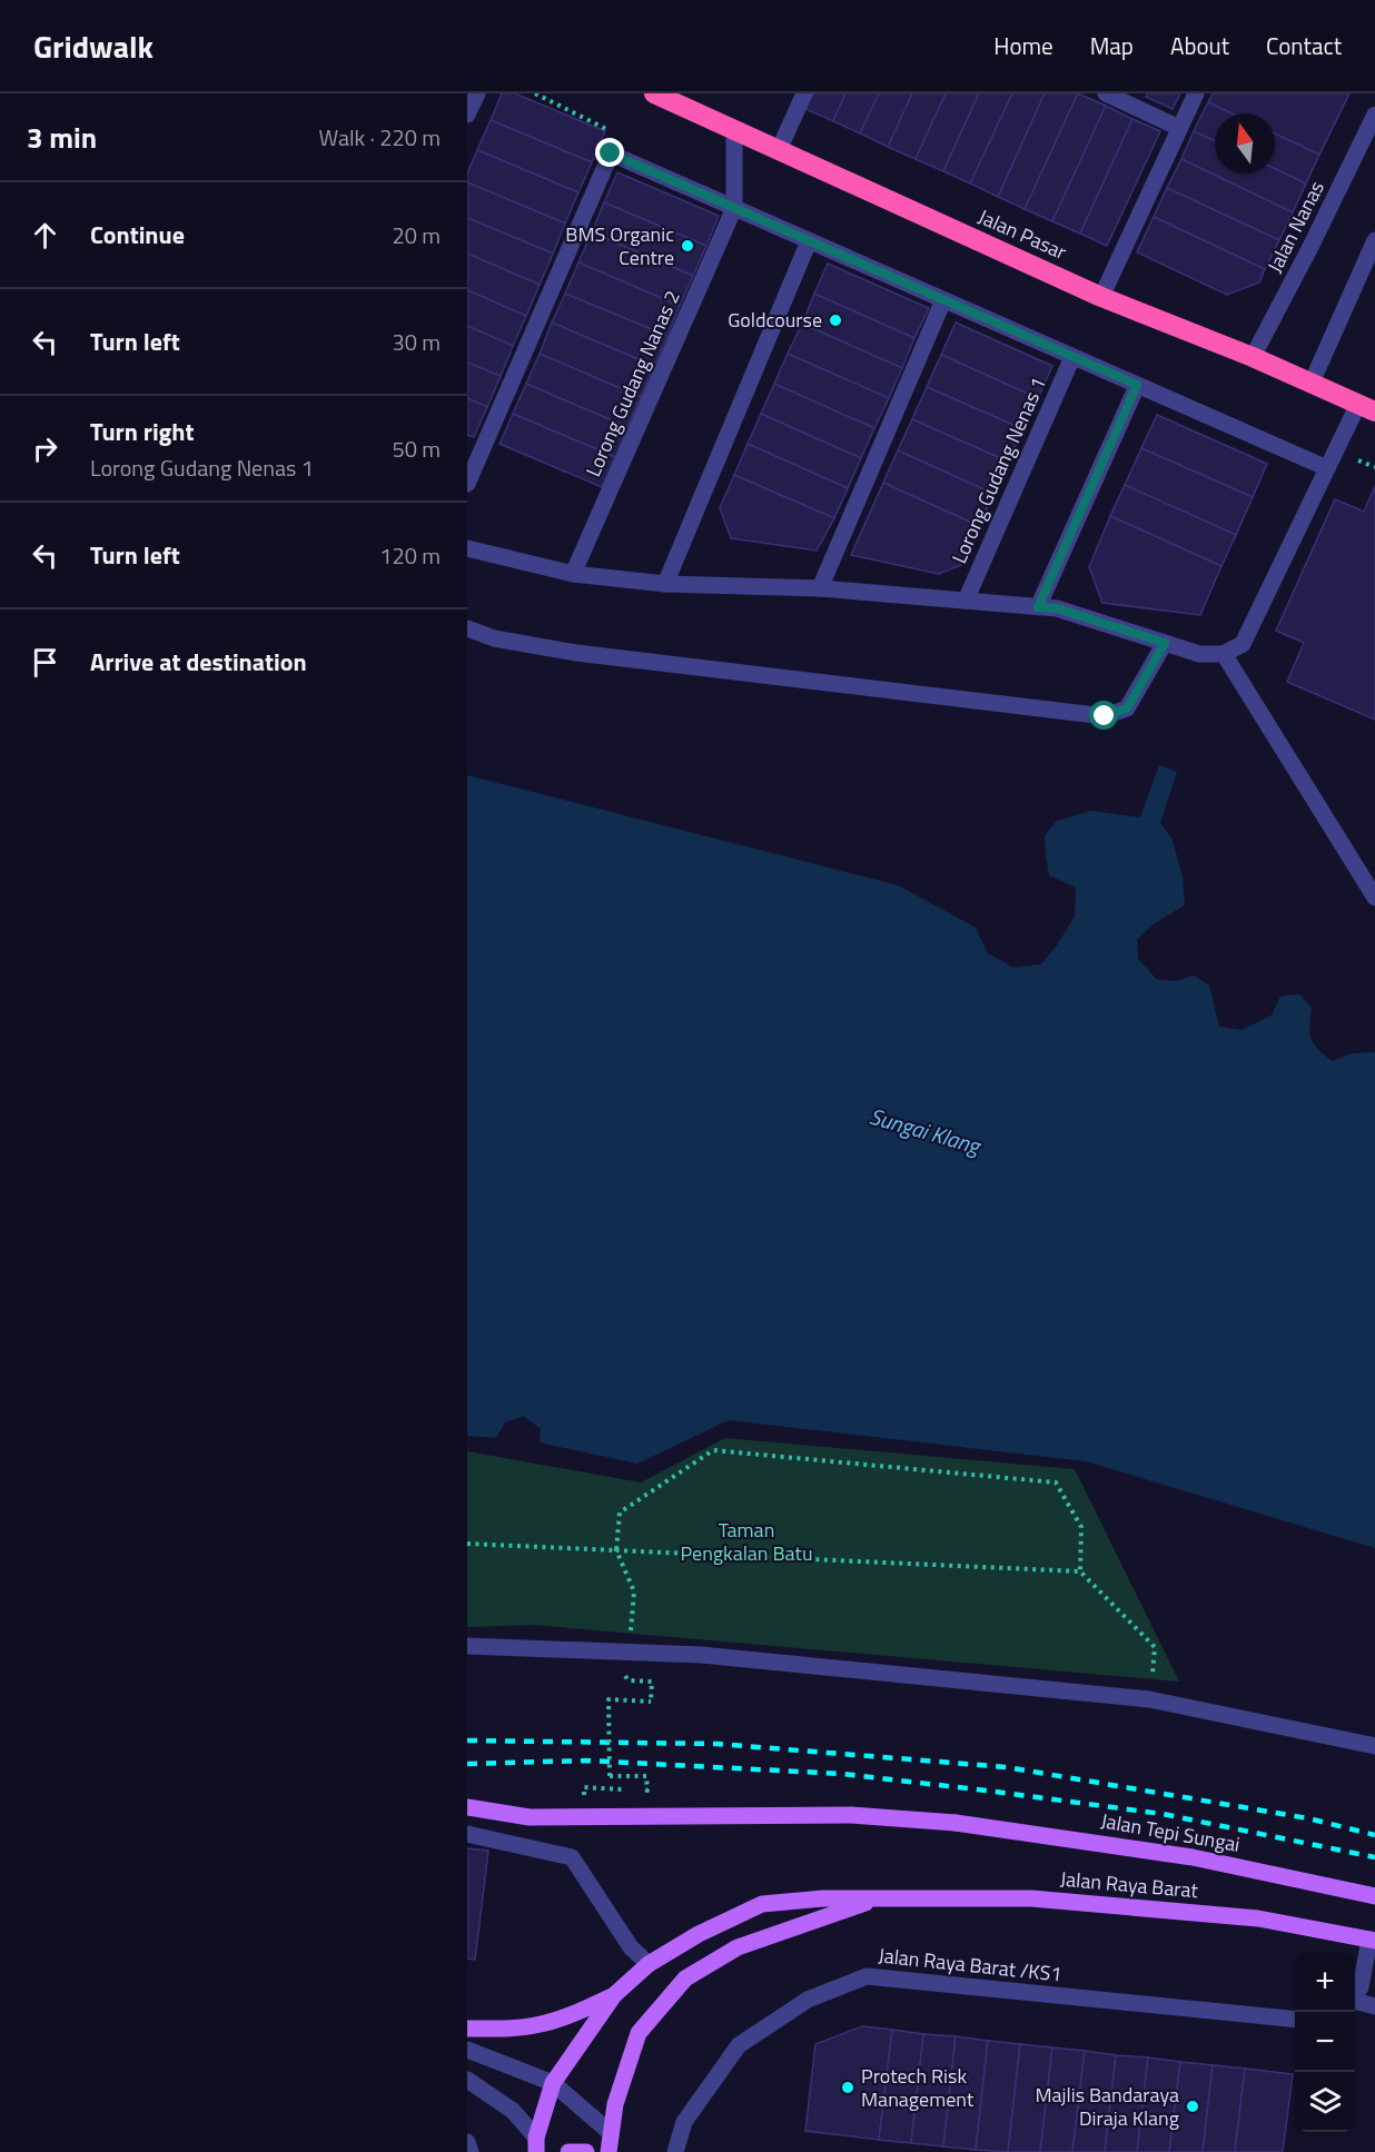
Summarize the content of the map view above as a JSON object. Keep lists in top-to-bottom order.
{
  "streets": {
    "highway": ["Jalan Pasar"],
    "main road": ["Jalan Tepi Sungai", "Jalan Raya Barat"],
    "street": [
      "Jalan Nanas",
      "Lorong Gudang Nanas 2",
      "Lorong Gudang Nenas 1",
      "Jalan Raya Barat /KS1"
    ]
  },
  "crossings": [
    ["Jalan Nanas", "Jalan Pasar"],
    ["Jalan Pasar", "Lorong Gudang Nanas 2"]
  ],
  "water": ["Sungai Klang"],
  "parks": ["Taman Pengkalan Batu"],
  "places": [
    "BMS Organic Centre",
    "Goldcourse",
    "Protech Risk Management",
    "Majlis Bandaraya Diraja Klang"
  ],
  "north": "top",
  "page": {
    "header": "Gridwalk",
    "nav": [
      "Home",
      "Map",
      "About",
      "Contact"
    ],
    "heading": ["3 min", "Walk · 220 m"],
    "list": [
      ["Continue", "20 m"],
      ["Turn left", "30 m"],
      ["Turn right", "Lorong Gudang Nenas 1", "50 m"],
      ["Turn left", "120 m"],
      "Arrive at destination"
    ],
    "map_buttons": ["+", "−"]
  }
}
